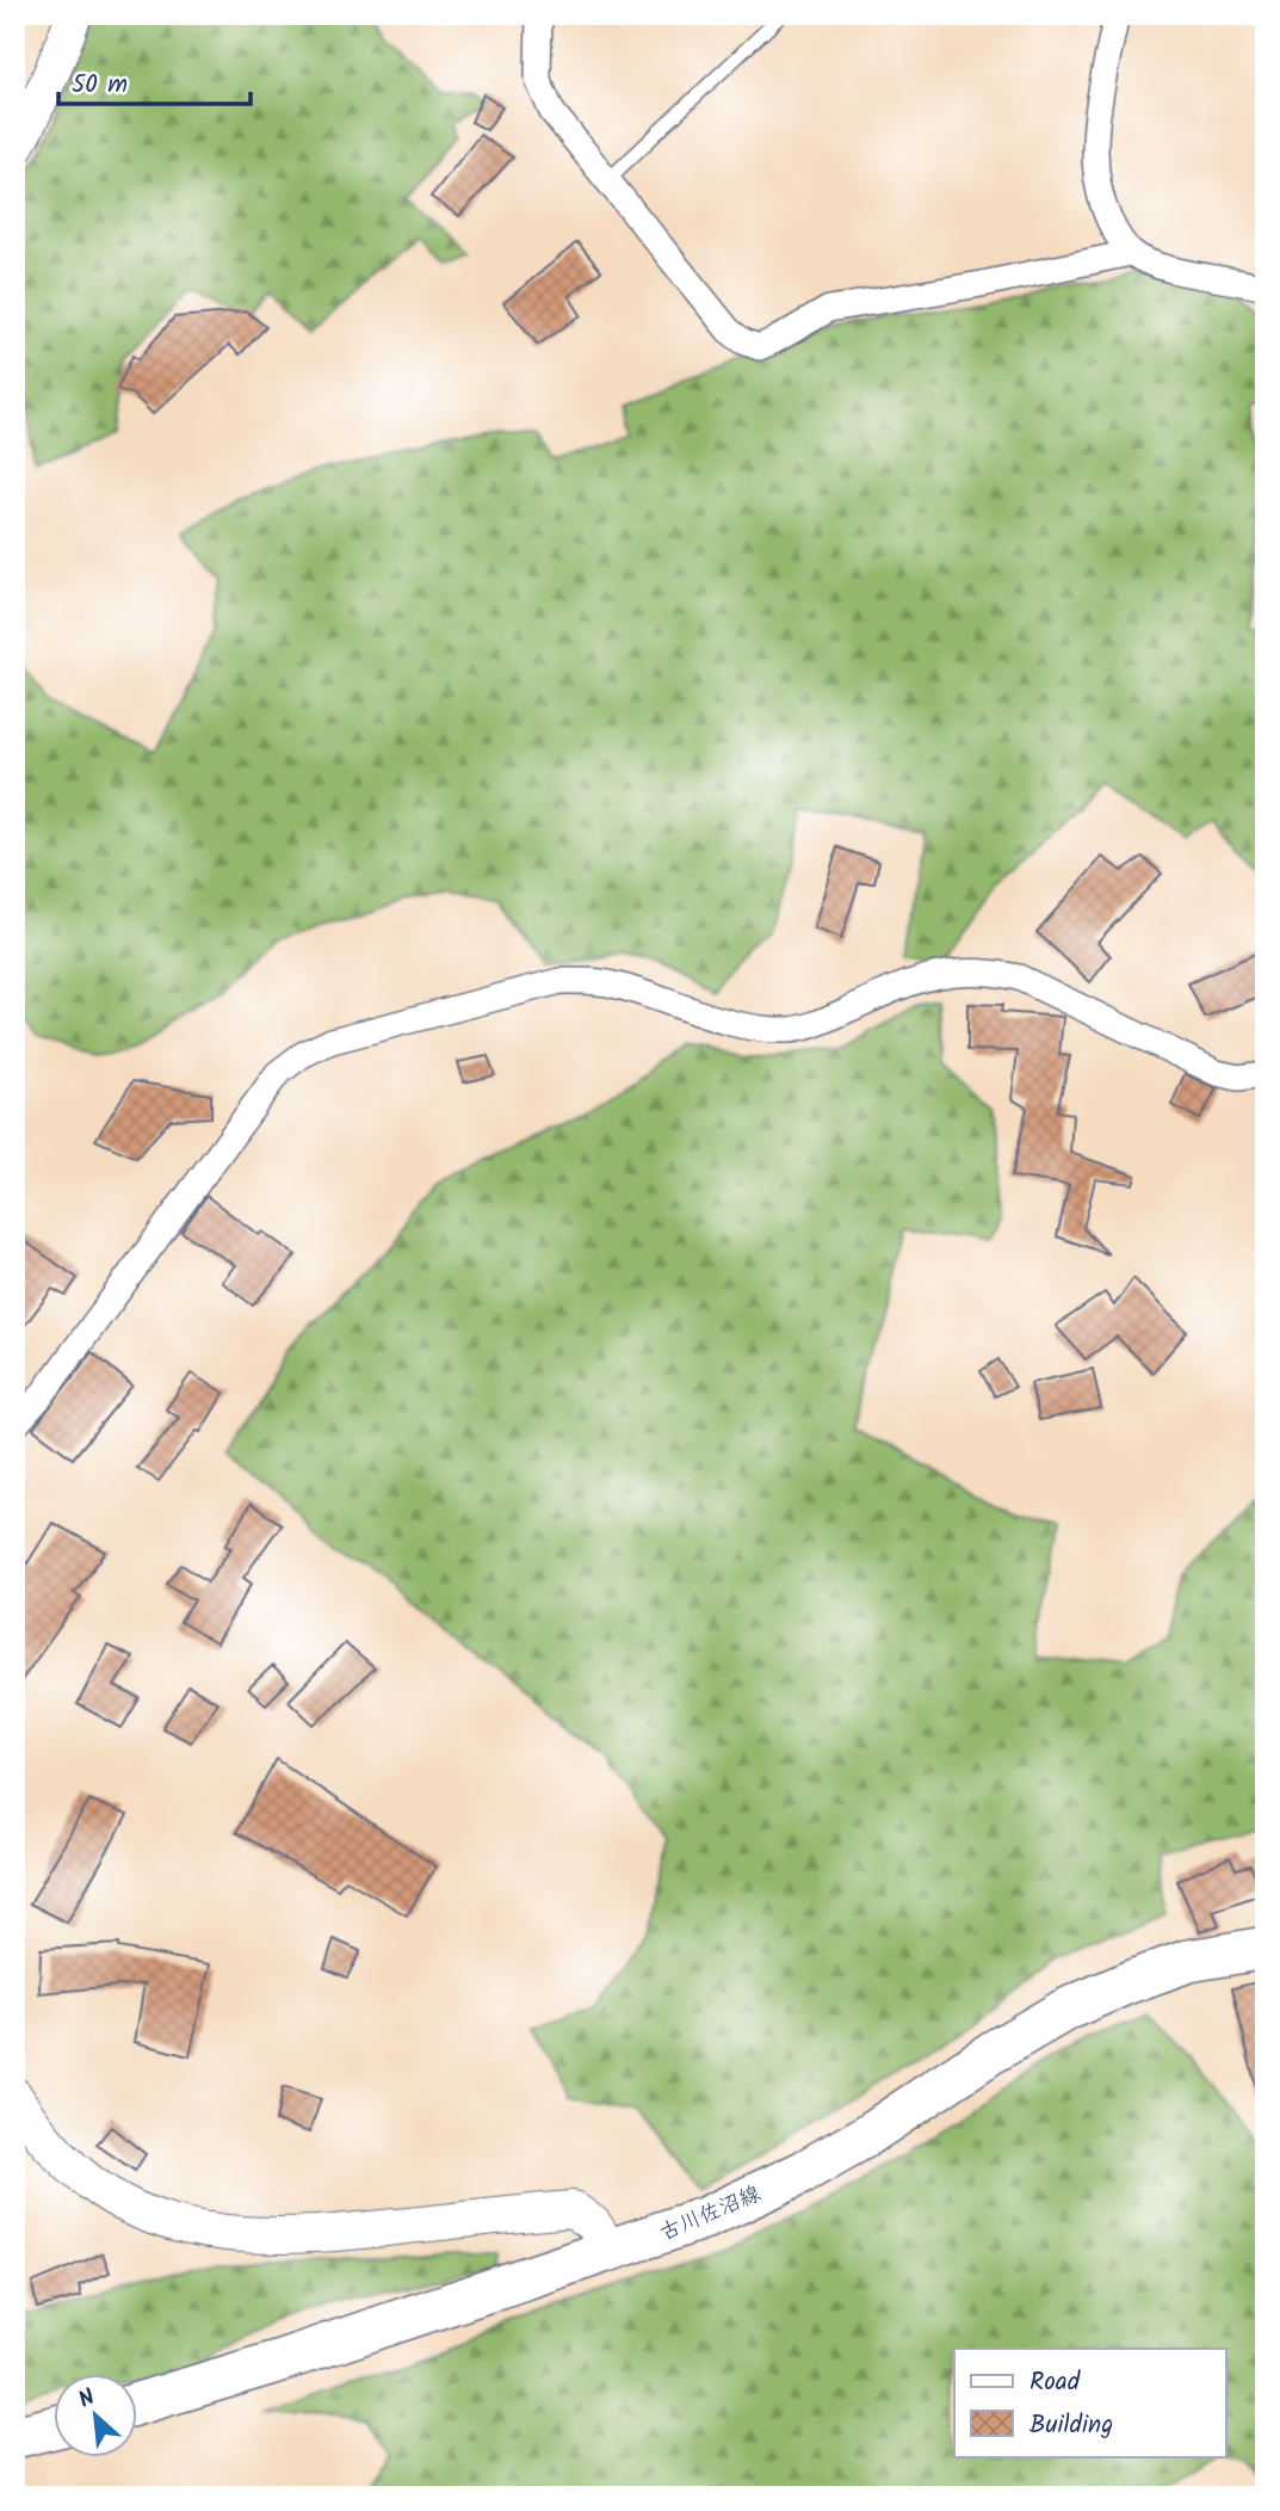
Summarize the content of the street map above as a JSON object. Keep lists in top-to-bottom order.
{
  "streets": {
    "main road": ["古川佐沼線"]
  },
  "legend": ["Road", "Building"],
  "scale_bar": "50 m",
  "north": "top left"
}
